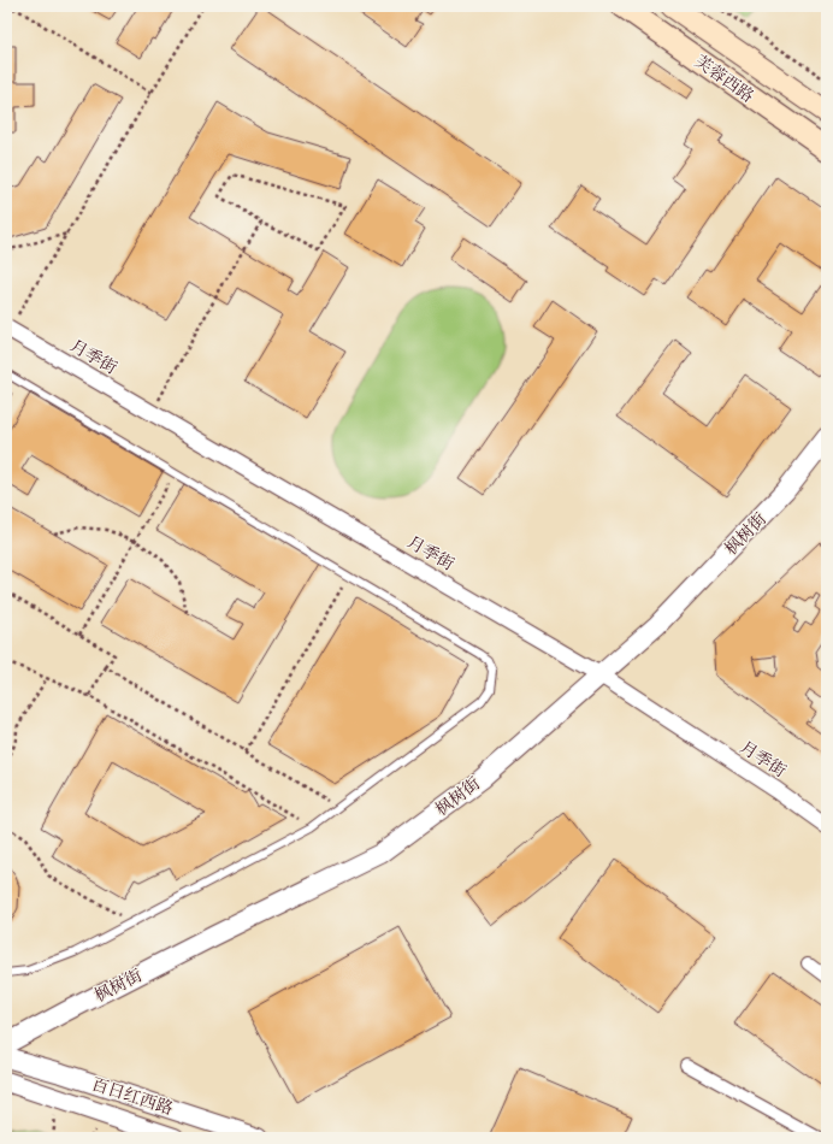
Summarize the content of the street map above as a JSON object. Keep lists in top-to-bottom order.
{
  "streets": {
    "main road": ["芙蓉西路"],
    "street": ["月季街", "枫树街", "百日红西路"]
  },
  "crossings": [
    ["月季街", "枫树街"]
  ]
}
